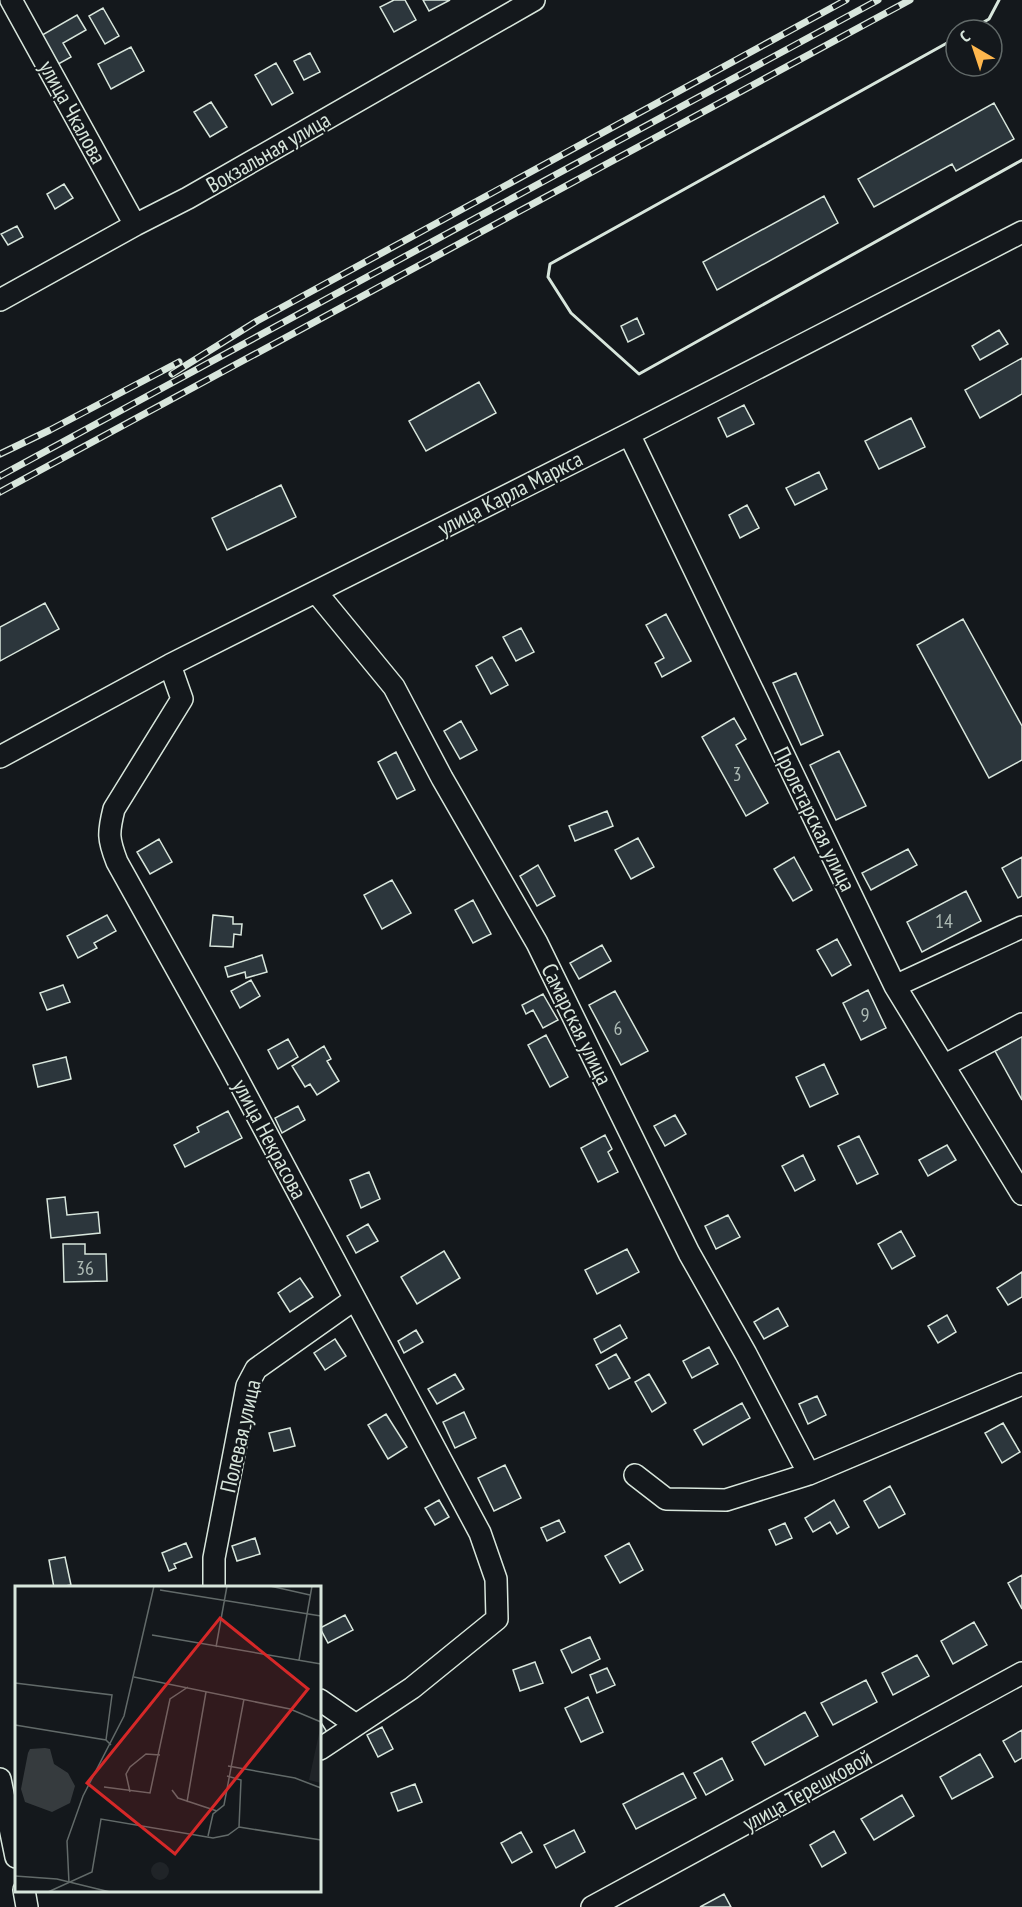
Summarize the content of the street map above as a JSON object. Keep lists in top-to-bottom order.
{
  "streets": {
    "street": [
      "улица Чкалова",
      "Вокзальная улица",
      "улица Карла Маркса",
      "Пролетарская улица",
      "Самарская улица",
      "улица Некрасова",
      "Полевая улица",
      "улица Терешковой"
    ]
  },
  "crossings": [
    ["улица Чкалова", "Вокзальная улица"],
    ["улица Карла Маркса", "Пролетарская улица"],
    ["улица Карла Маркса", "Самарская улица"],
    ["улица Карла Маркса", "улица Некрасова"],
    ["улица Некрасова", "Полевая улица"]
  ],
  "house_numbers": [
    "3",
    "14",
    "9",
    "6",
    "36"
  ],
  "north": "top left"
}
